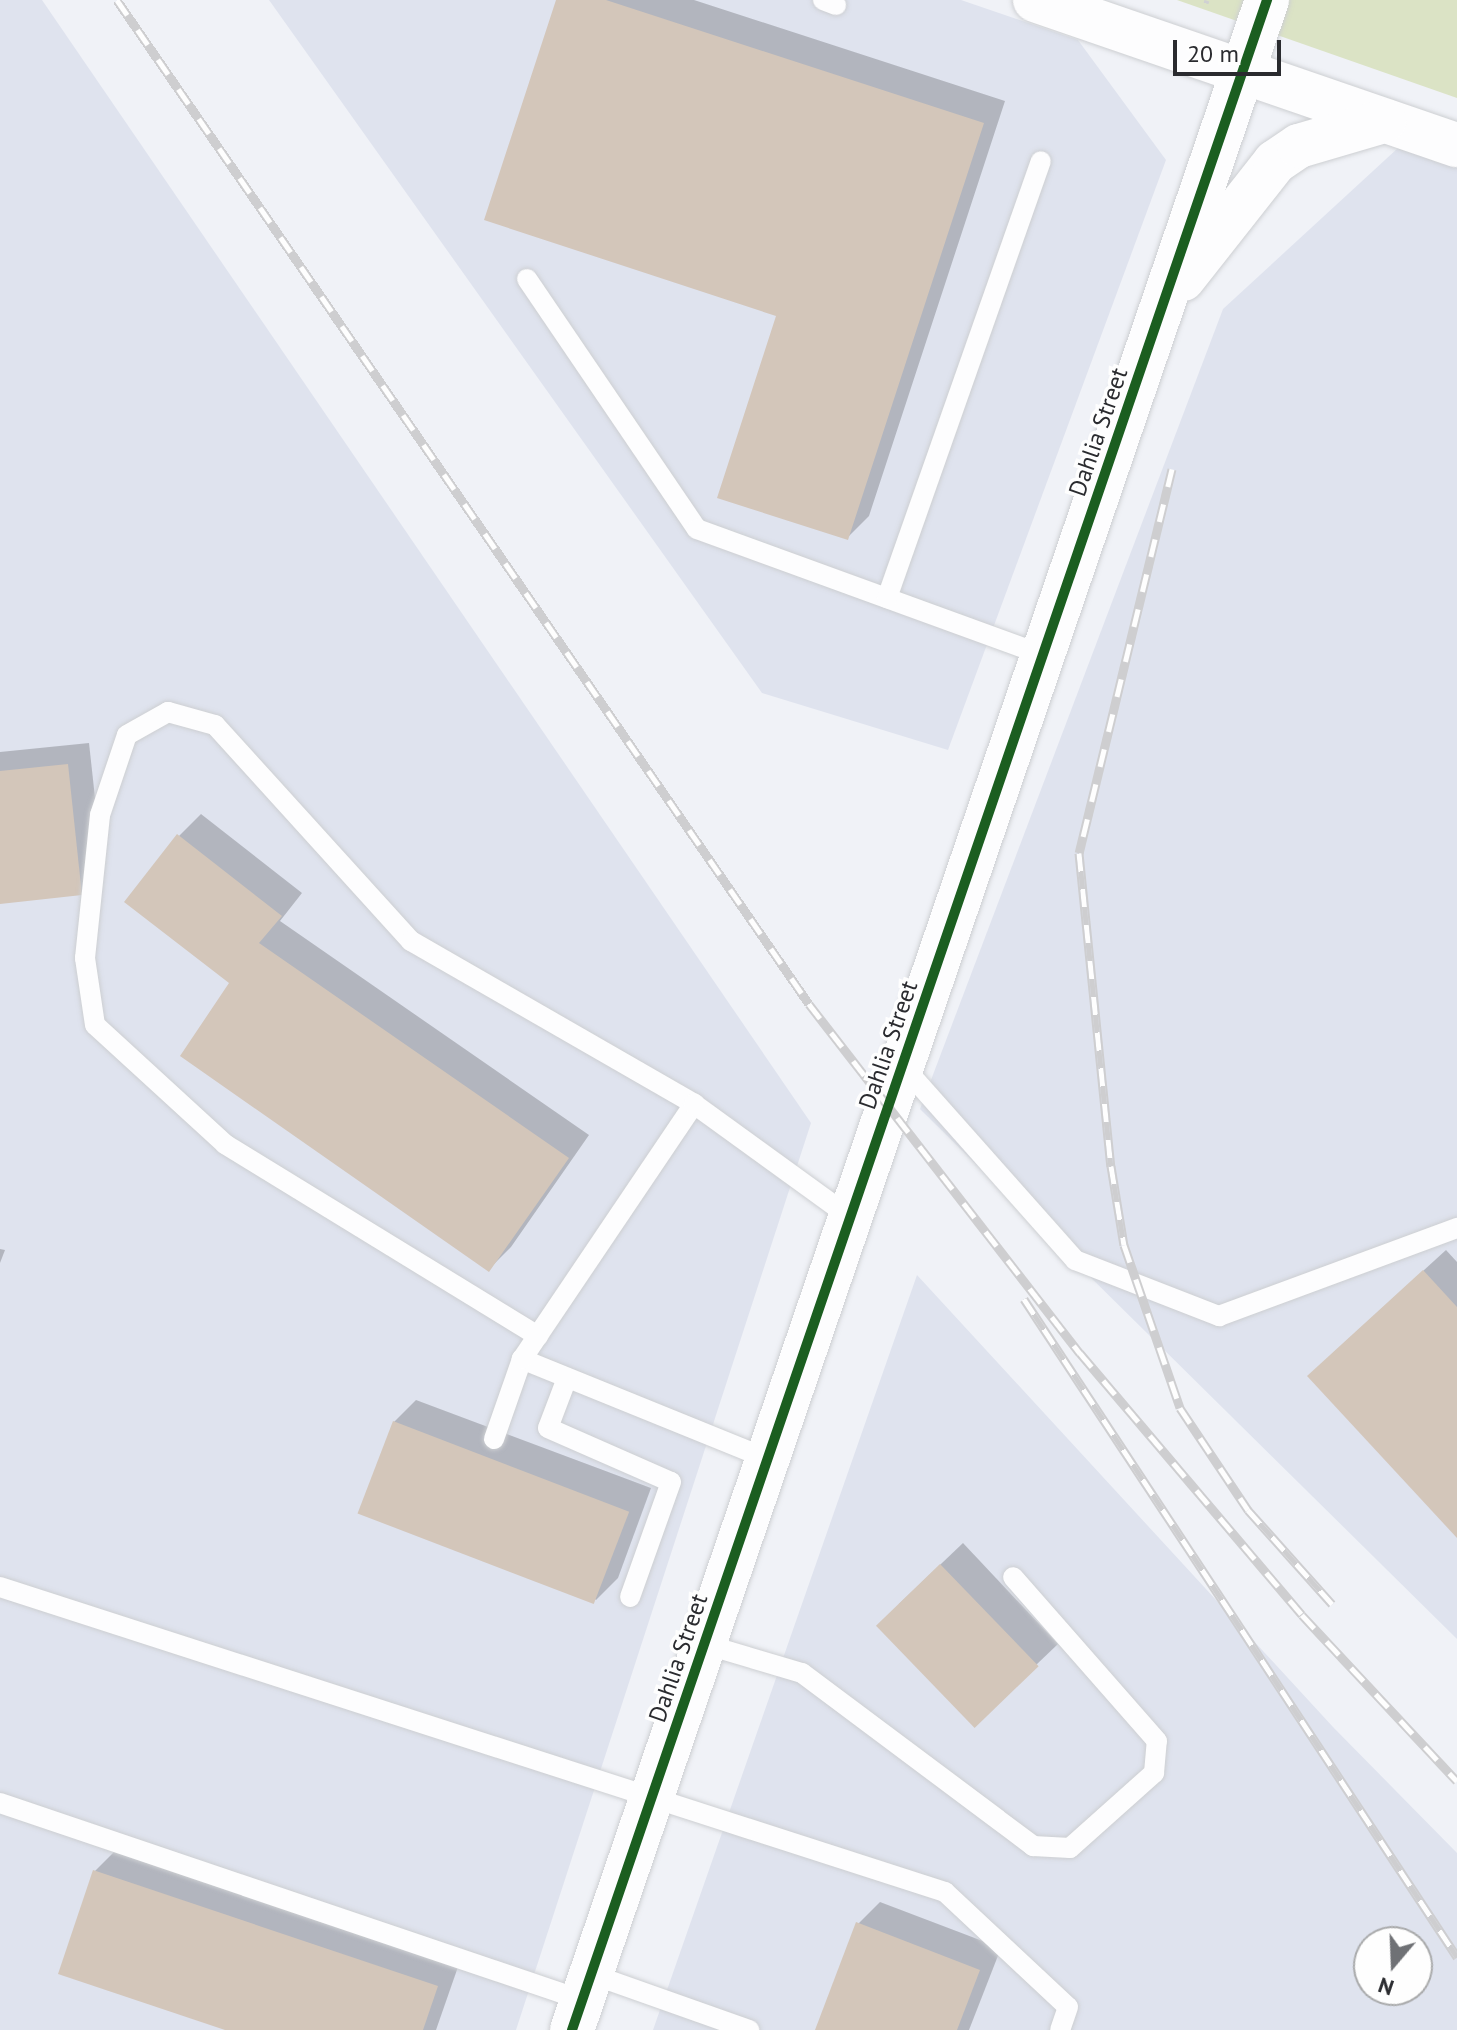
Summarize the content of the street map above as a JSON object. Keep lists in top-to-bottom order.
{
  "streets": {
    "street": ["Dahlia Street"]
  },
  "scale_bar": "20 m",
  "north": "bottom"
}
